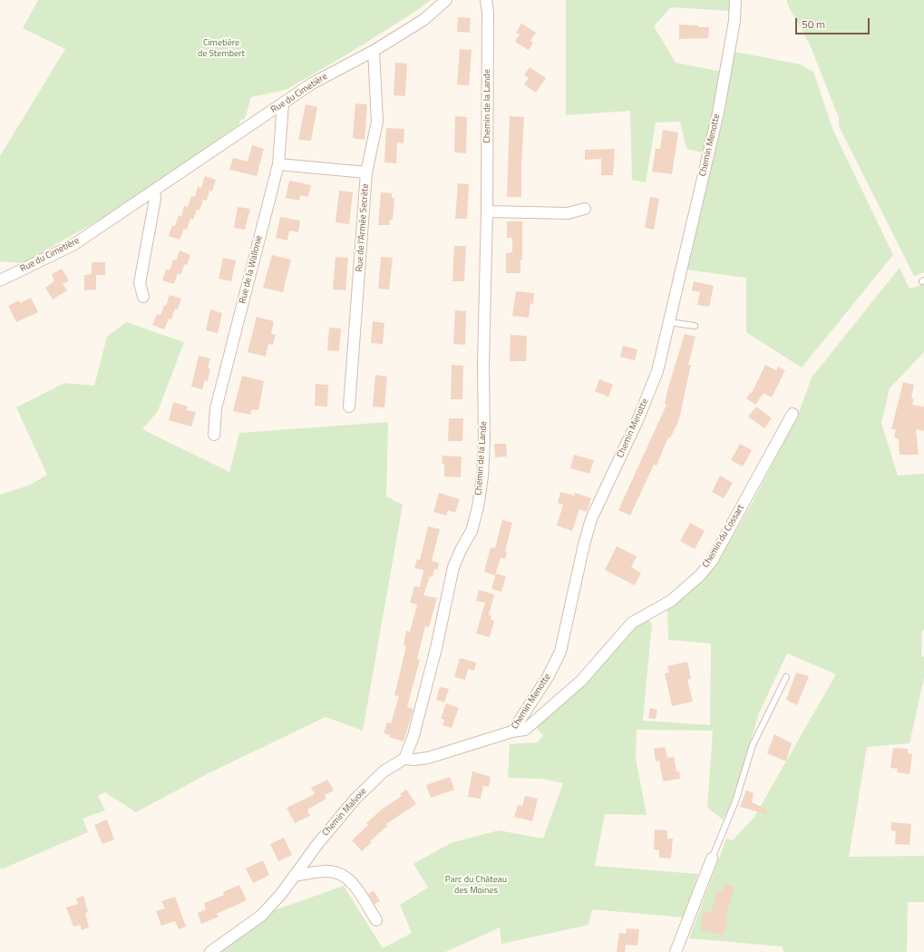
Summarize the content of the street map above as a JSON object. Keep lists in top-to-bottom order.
{
  "streets": {
    "street": [
      "Rue du Cimetière",
      "Chemin de la Lande",
      "Chemin Menotte",
      "Rue de l'Armée Secrète",
      "Rue de la Wallonie",
      "Chemin du Cossart",
      "Chemin Malvoie"
    ]
  },
  "crossings": [
    ["Rue du Cimetière", "Rue de l'Armée Secrète"],
    ["Rue du Cimetière", "Rue de la Wallonie"],
    ["Chemin de la Lande", "Chemin Menotte"],
    ["Chemin de la Lande", "Chemin Malvoie"],
    ["Chemin Menotte", "Chemin du Cossart"],
    ["Chemin Menotte", "Chemin Malvoie"]
  ],
  "parks": ["Cimetière de Stembert", "Parc du Château des Moines"],
  "scale_bar": "50 m"
}
